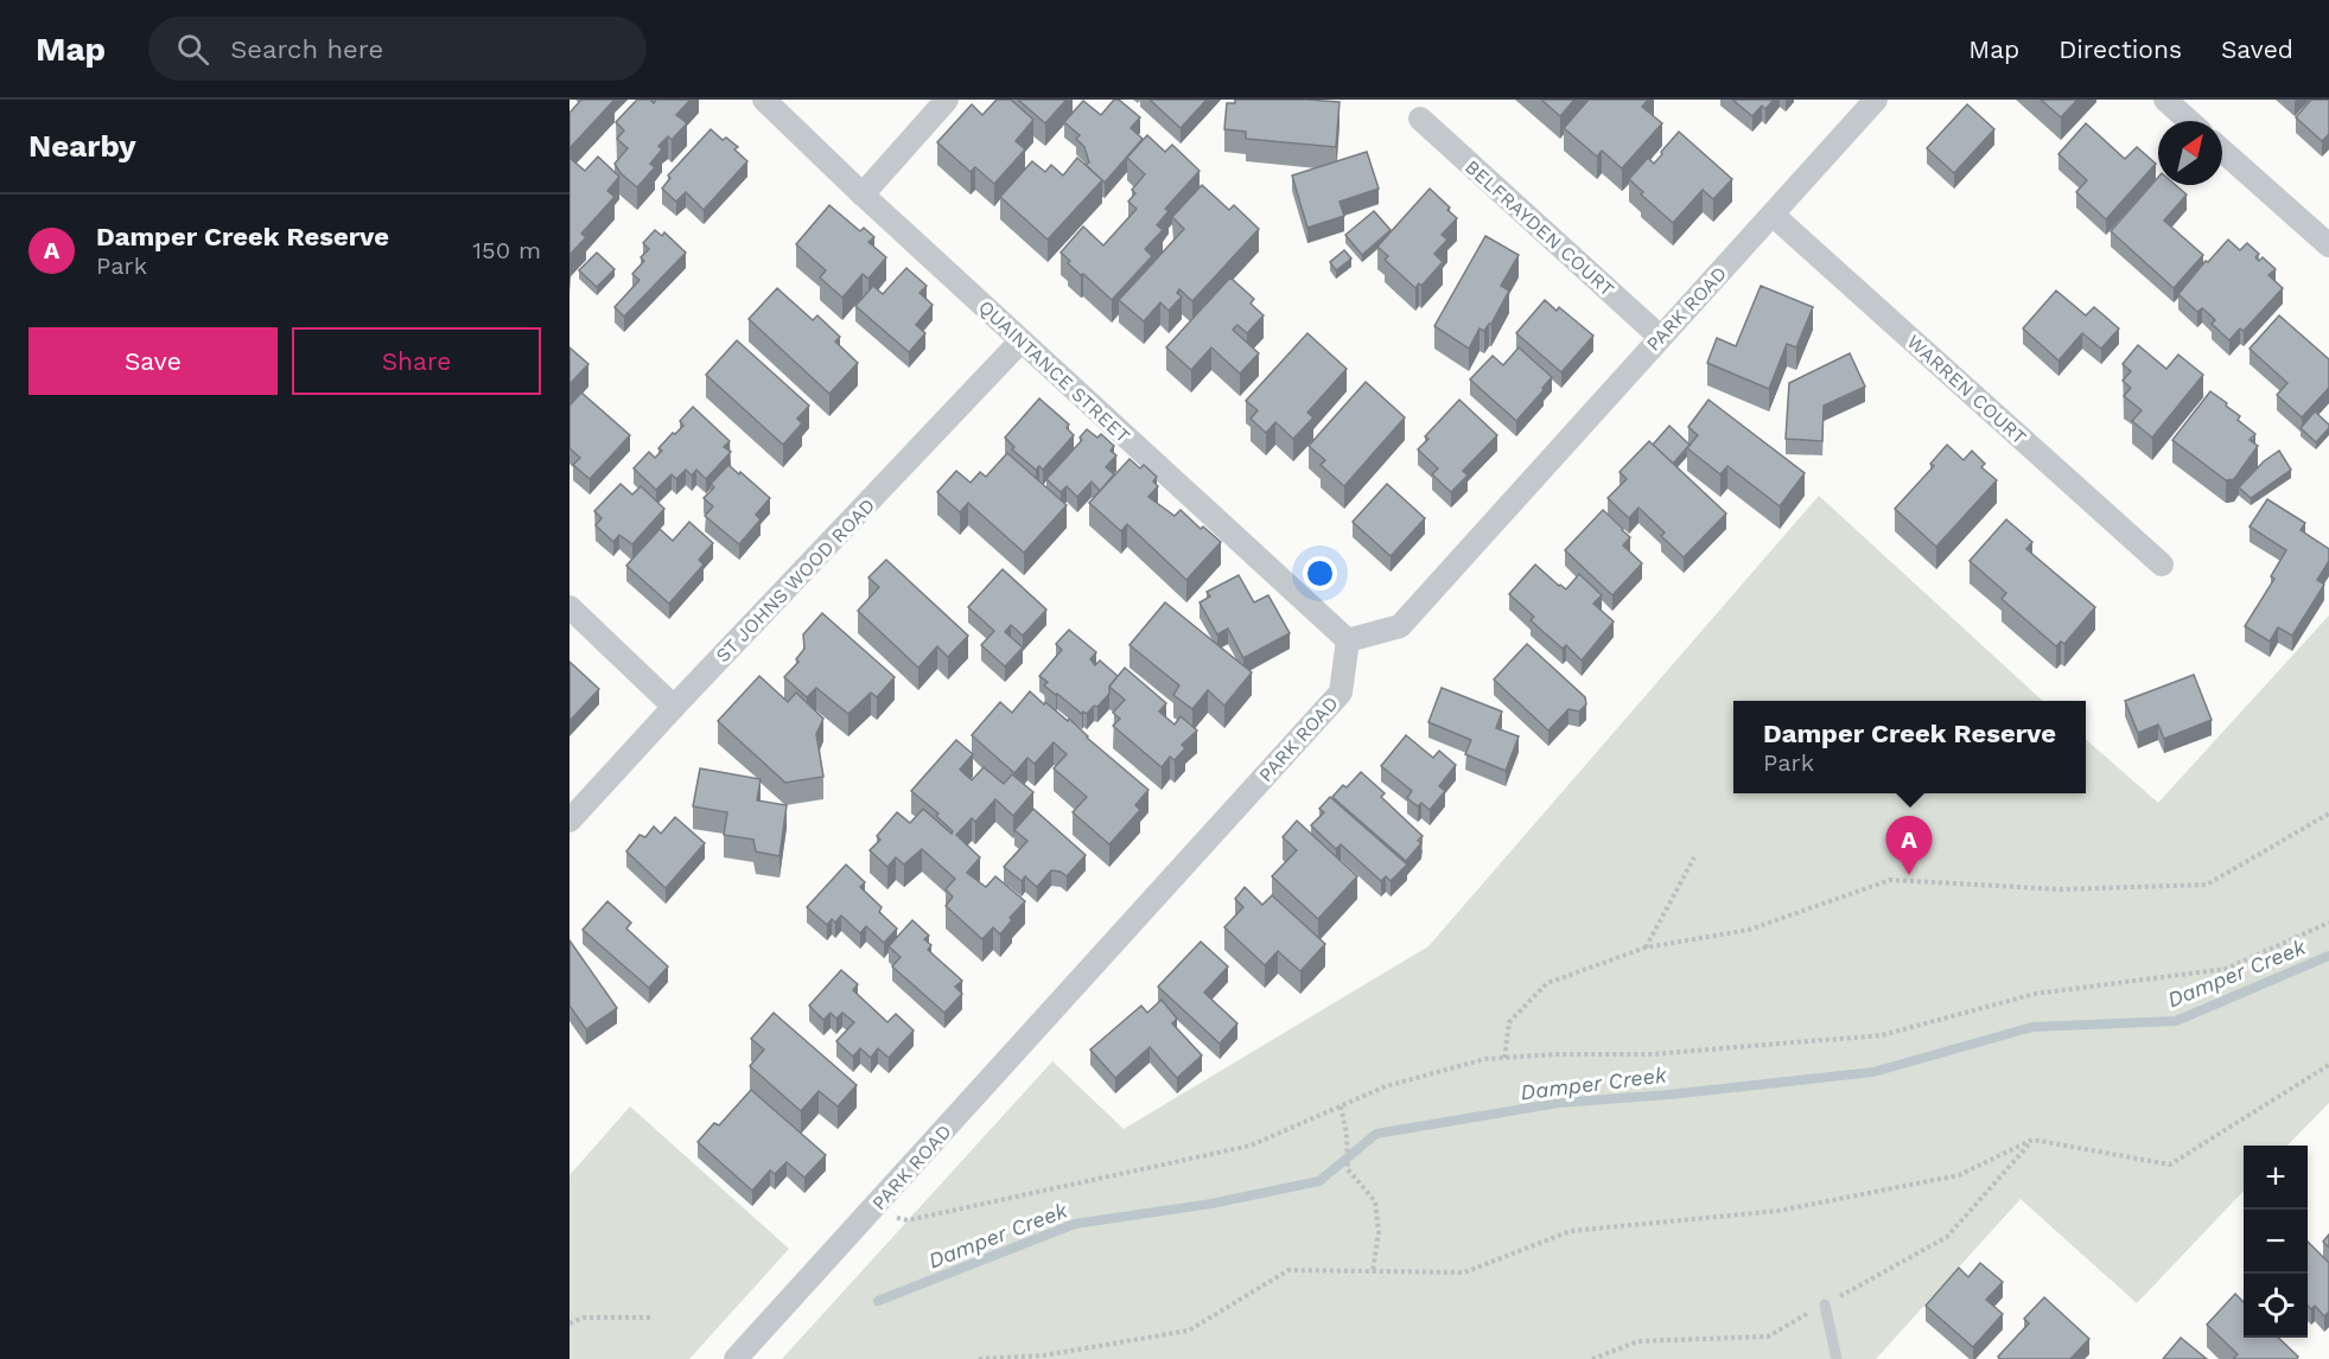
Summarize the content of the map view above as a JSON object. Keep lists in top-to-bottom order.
{
  "streets": {
    "street": [
      "BELFRAYDEN COURT",
      "PARK ROAD",
      "QUAINTANCE STREET",
      "WARREN COURT",
      "ST JOHNS WOOD ROAD"
    ]
  },
  "crossings": [
    ["BELFRAYDEN COURT", "PARK ROAD"],
    ["PARK ROAD", "QUAINTANCE STREET"],
    ["PARK ROAD", "WARREN COURT"],
    ["QUAINTANCE STREET", "ST JOHNS WOOD ROAD"]
  ],
  "water": ["Damper Creek"],
  "north": "top right",
  "page": {
    "header": "Map",
    "search": "Search here",
    "nav": ["Map", "Directions", "Saved"],
    "heading": "Nearby",
    "list": [
      {
        "mark": "A",
        "name": "Damper Creek Reserve",
        "note": "Park",
        "value": "150 m"
      }
    ],
    "buttons": ["Save", "Share"],
    "popup": ["Damper Creek Reserve", "Park"],
    "pins": "A",
    "map_buttons": ["+", "−"]
  }
}
